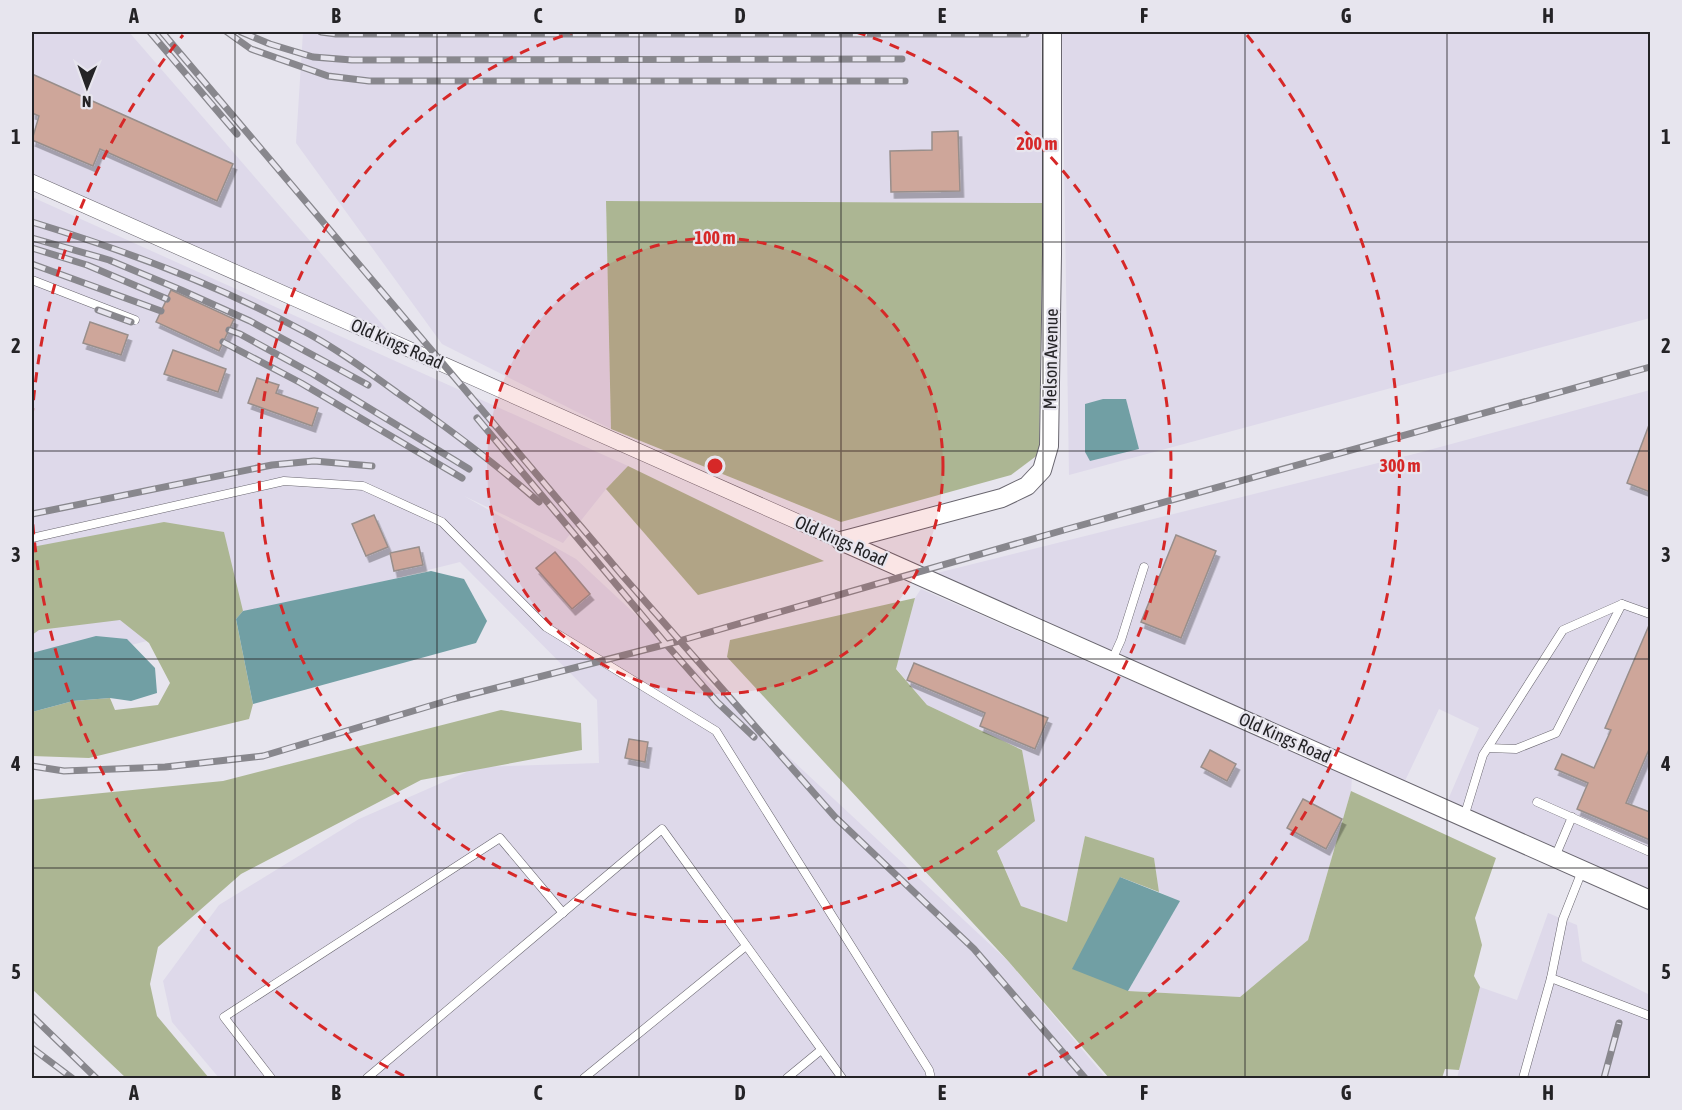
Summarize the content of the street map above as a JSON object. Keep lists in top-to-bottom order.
{
  "streets": {
    "street": ["Old Kings Road", "Melson Avenue"]
  },
  "crossings": [
    ["Old Kings Road", "Melson Avenue"]
  ],
  "north": "bottom",
  "grid": {
    "columns": [
      "A",
      "B",
      "C",
      "D",
      "E",
      "F",
      "G",
      "H"
    ],
    "rows": [
      "1",
      "2",
      "3",
      "4",
      "5"
    ]
  },
  "rings": ["200 m", "100 m", "300 m"]
}
